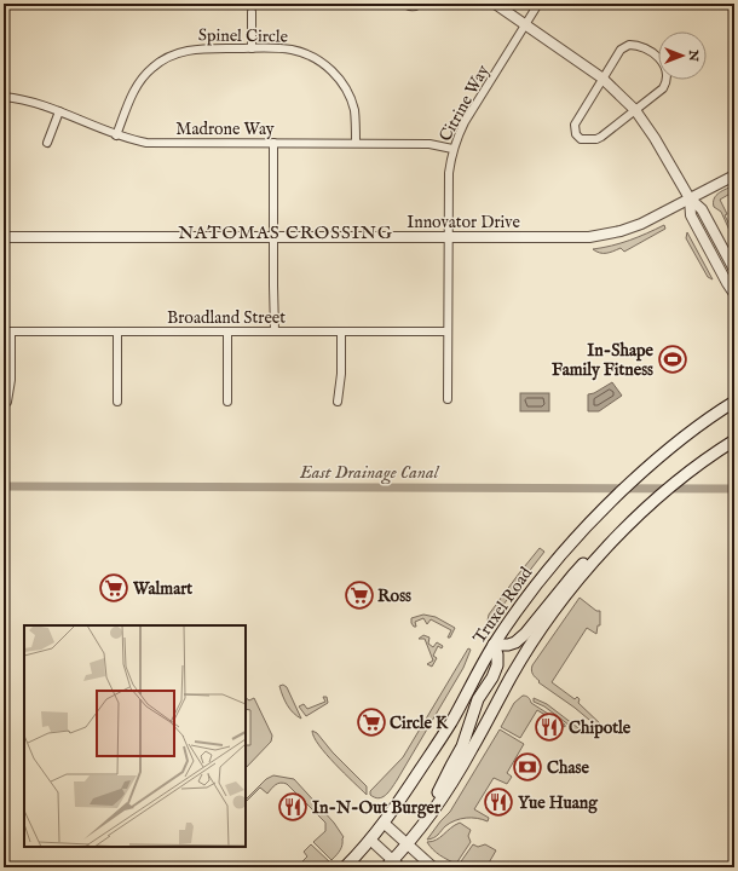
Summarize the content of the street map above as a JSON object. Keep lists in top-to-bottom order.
{
  "streets": {
    "main road": ["Truxel Road"],
    "street": [
      "Spinel Circle",
      "Citrine Way",
      "Madrone Way",
      "Innovator Drive",
      "Broadland Street"
    ]
  },
  "crossings": [
    ["Spinel Circle", "Madrone Way"],
    ["Citrine Way", "Madrone Way"],
    ["Citrine Way", "Innovator Drive"],
    ["Citrine Way", "Broadland Street"]
  ],
  "districts": ["NATOMAS CROSSING"],
  "water": ["East Drainage Canal"],
  "places": {
    "sports": ["In-Shape Family Fitness"],
    "supermarket": ["Walmart", "Ross", "Circle K"],
    "restaurant": ["Chipotle", "Yue Huang", "In-N-Out Burger"],
    "bank": ["Chase"]
  },
  "north": "right"
}
